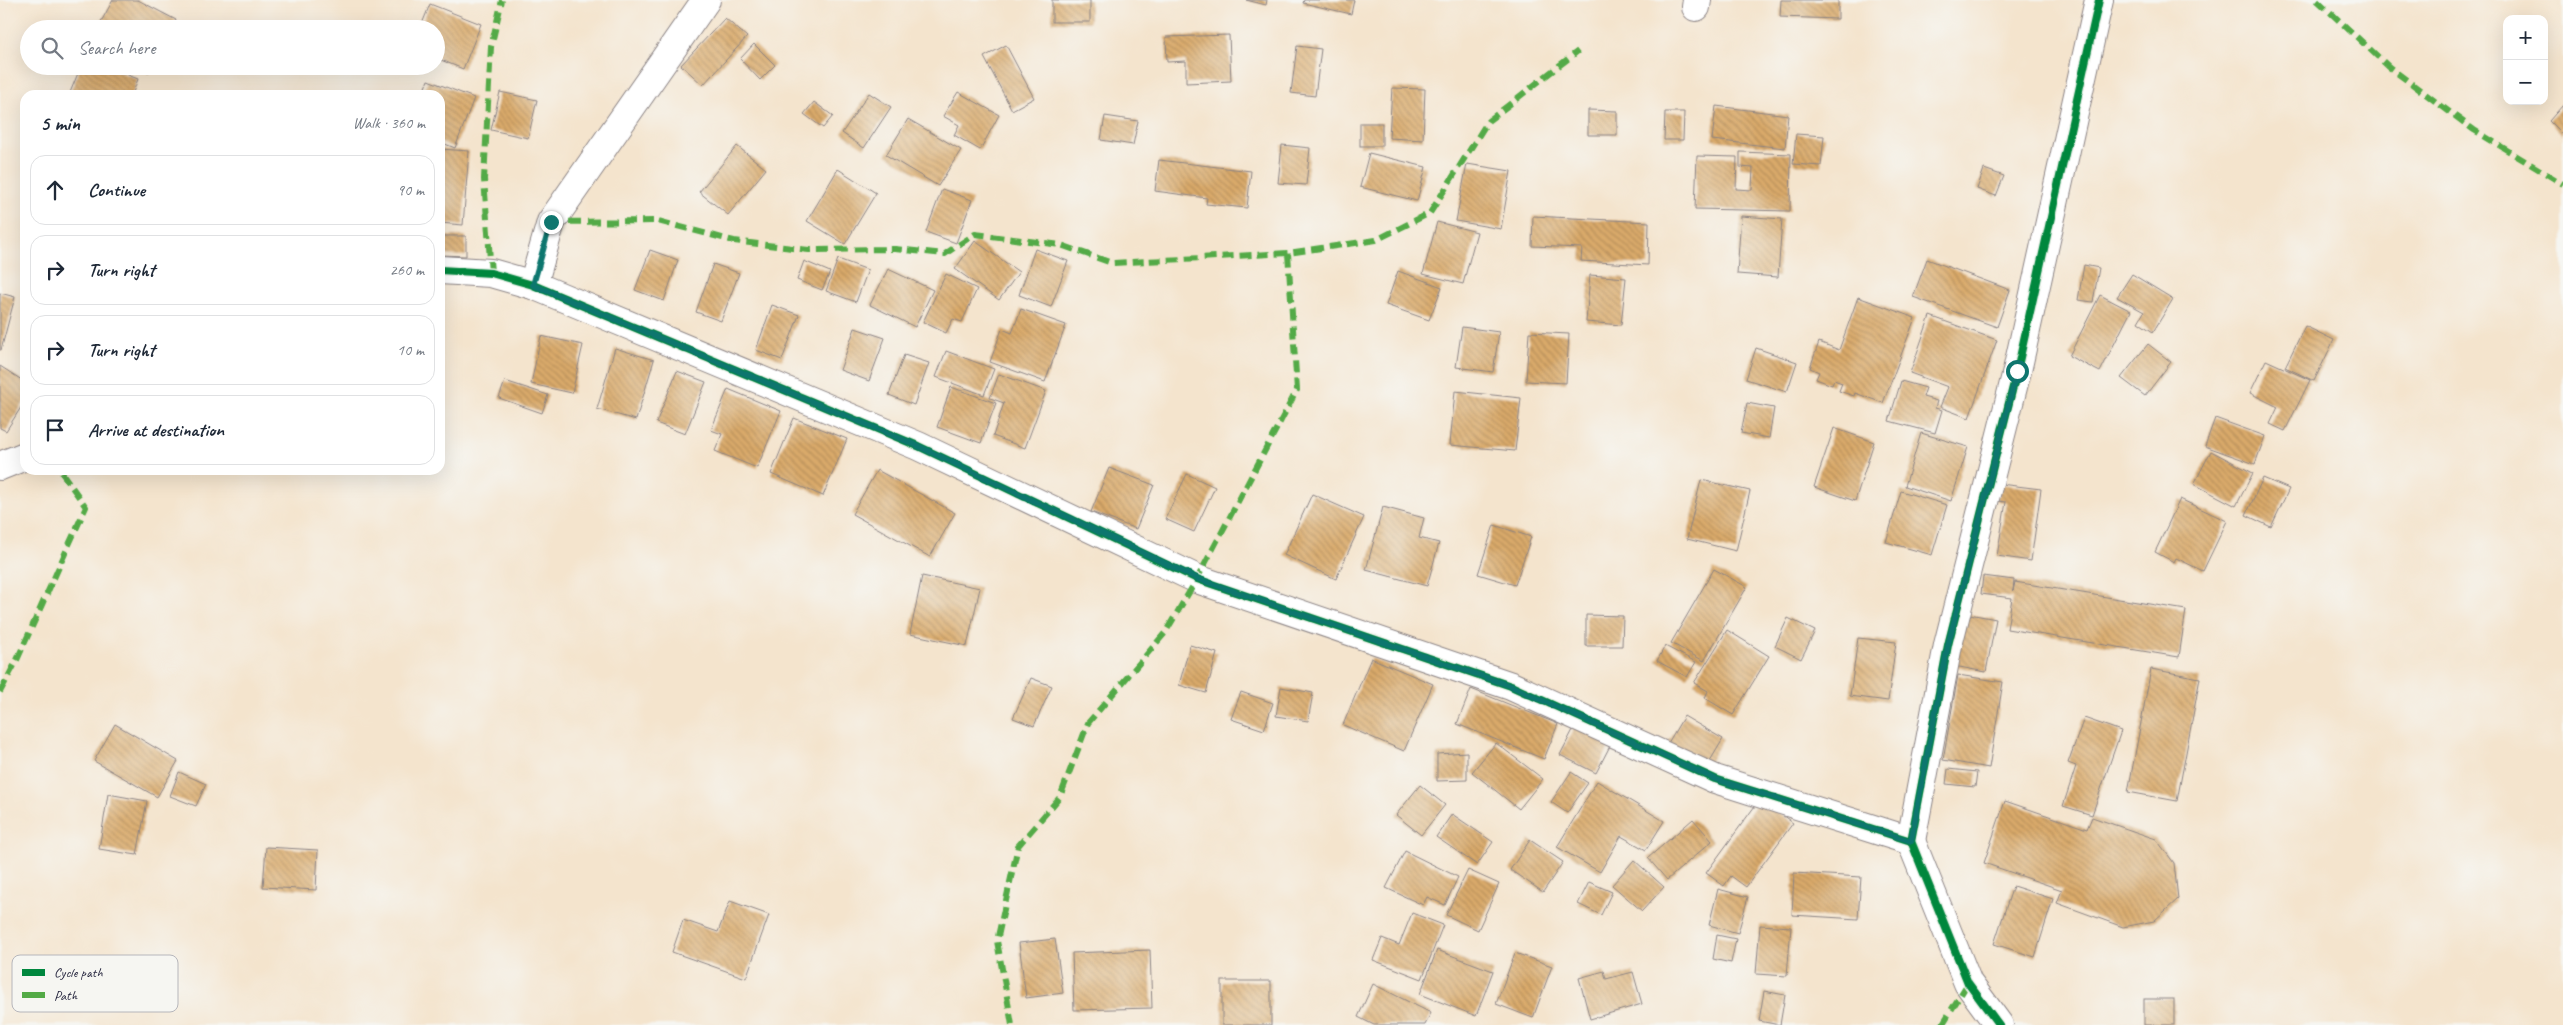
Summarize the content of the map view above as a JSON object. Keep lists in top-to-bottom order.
{
  "legend": ["Cycle path", "Path"],
  "page": {
    "map_buttons": ["+", "−"],
    "search": "Search here",
    "heading": ["5 min", "Walk · 360 m"],
    "list": [
      ["Continue", "90 m"],
      ["Turn right", "260 m"],
      ["Turn right", "10 m"],
      "Arrive at destination"
    ]
  }
}
